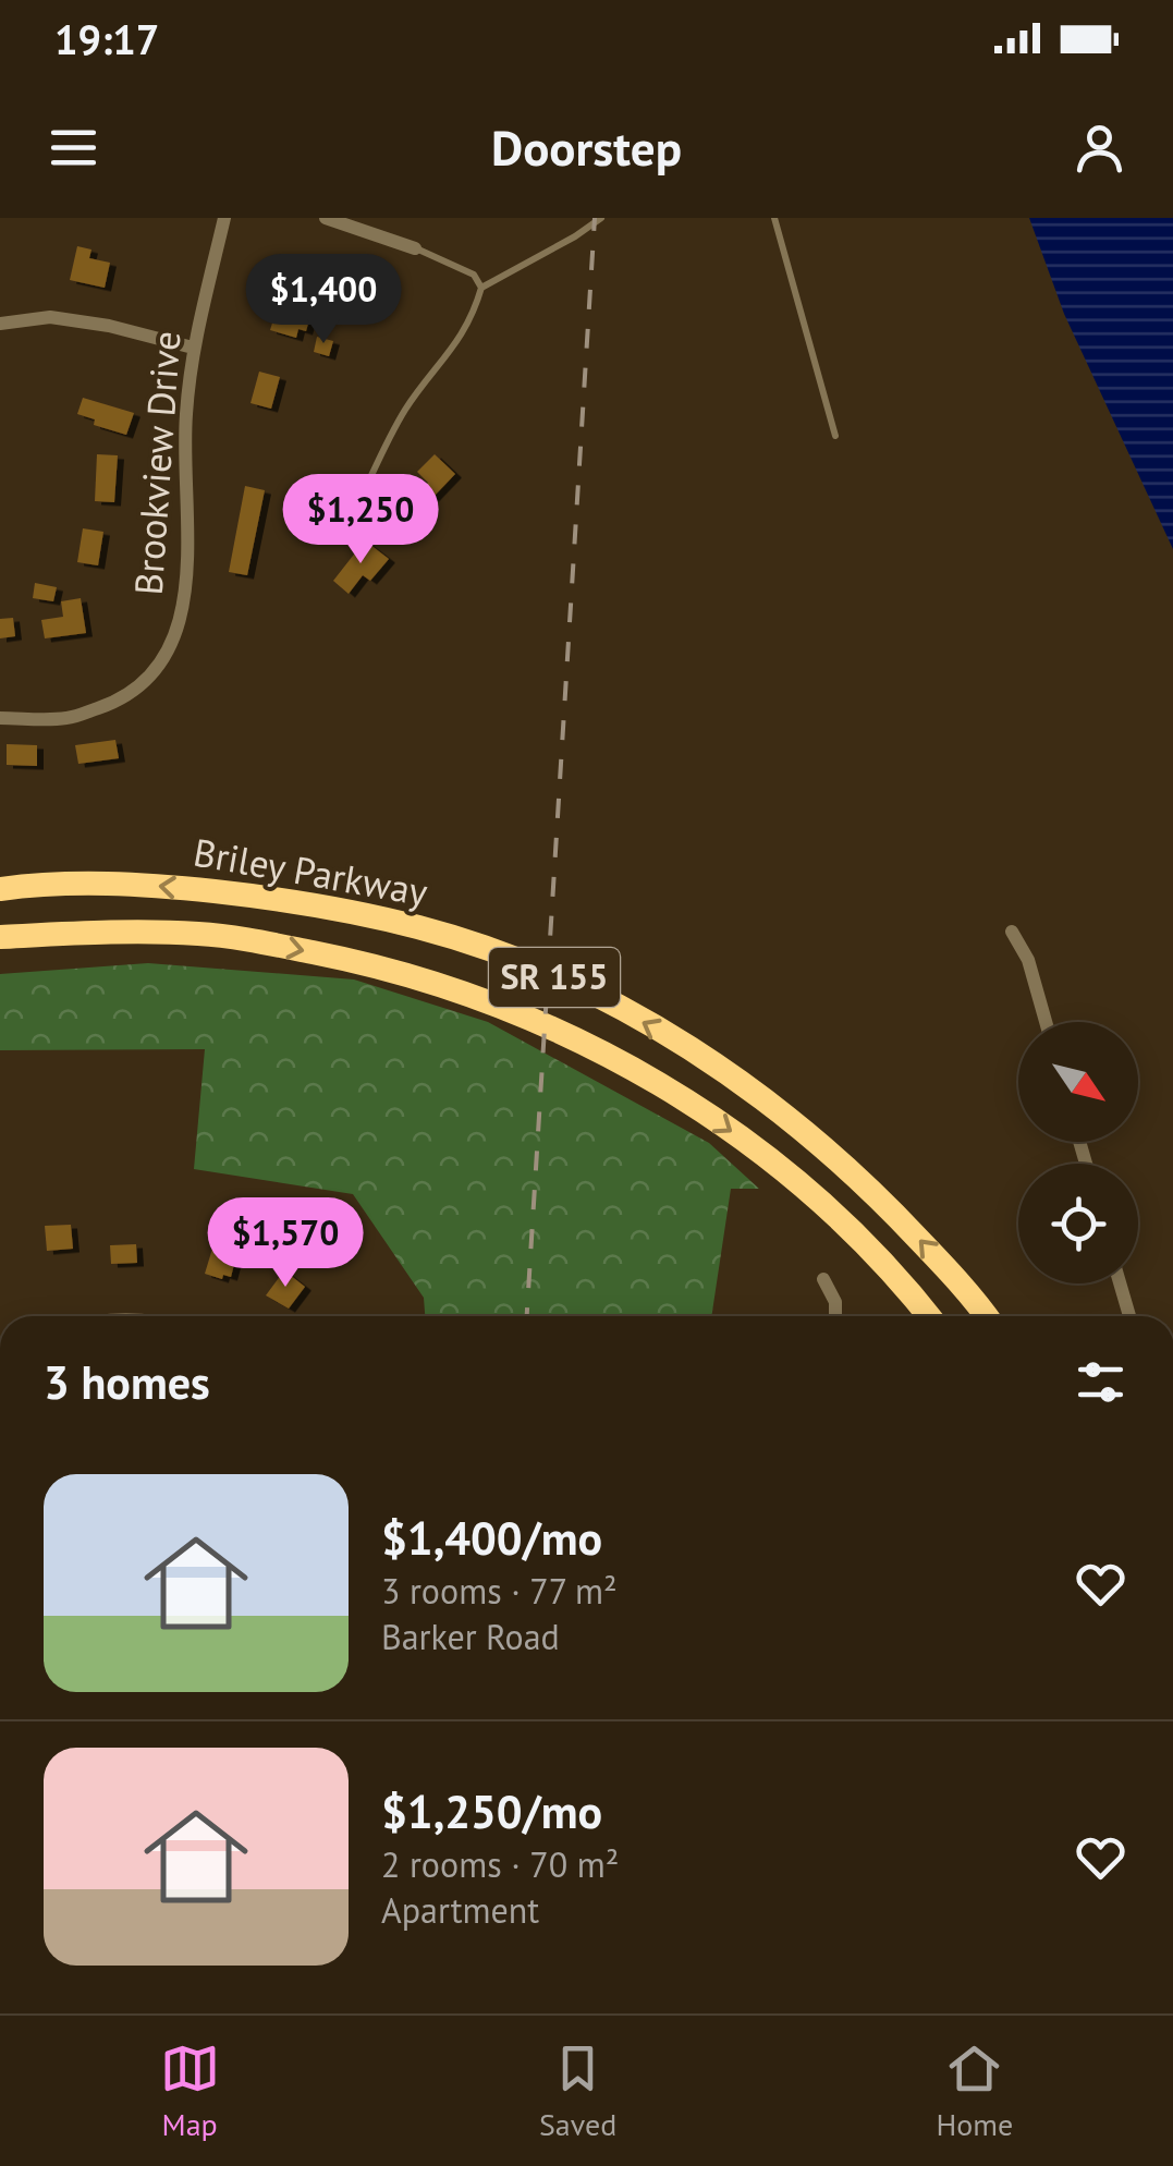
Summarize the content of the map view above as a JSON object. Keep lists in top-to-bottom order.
{
  "streets": {
    "highway": ["Briley Parkway", "SR 155"],
    "street": ["Brookview Drive"]
  },
  "north": "bottom right",
  "page": {
    "status": "19:17",
    "header": "Doorstep",
    "price": ["$1,400", "$1,250", "$1,570"],
    "heading": "3 homes",
    "list": [
      {
        "name": "$1,400/mo",
        "note": "3 rooms · 77 m² · Barker Road"
      },
      {
        "name": "$1,250/mo",
        "note": "2 rooms · 70 m² · Apartment"
      }
    ],
    "tabs": ["Map", "Saved", "Home"]
  }
}
